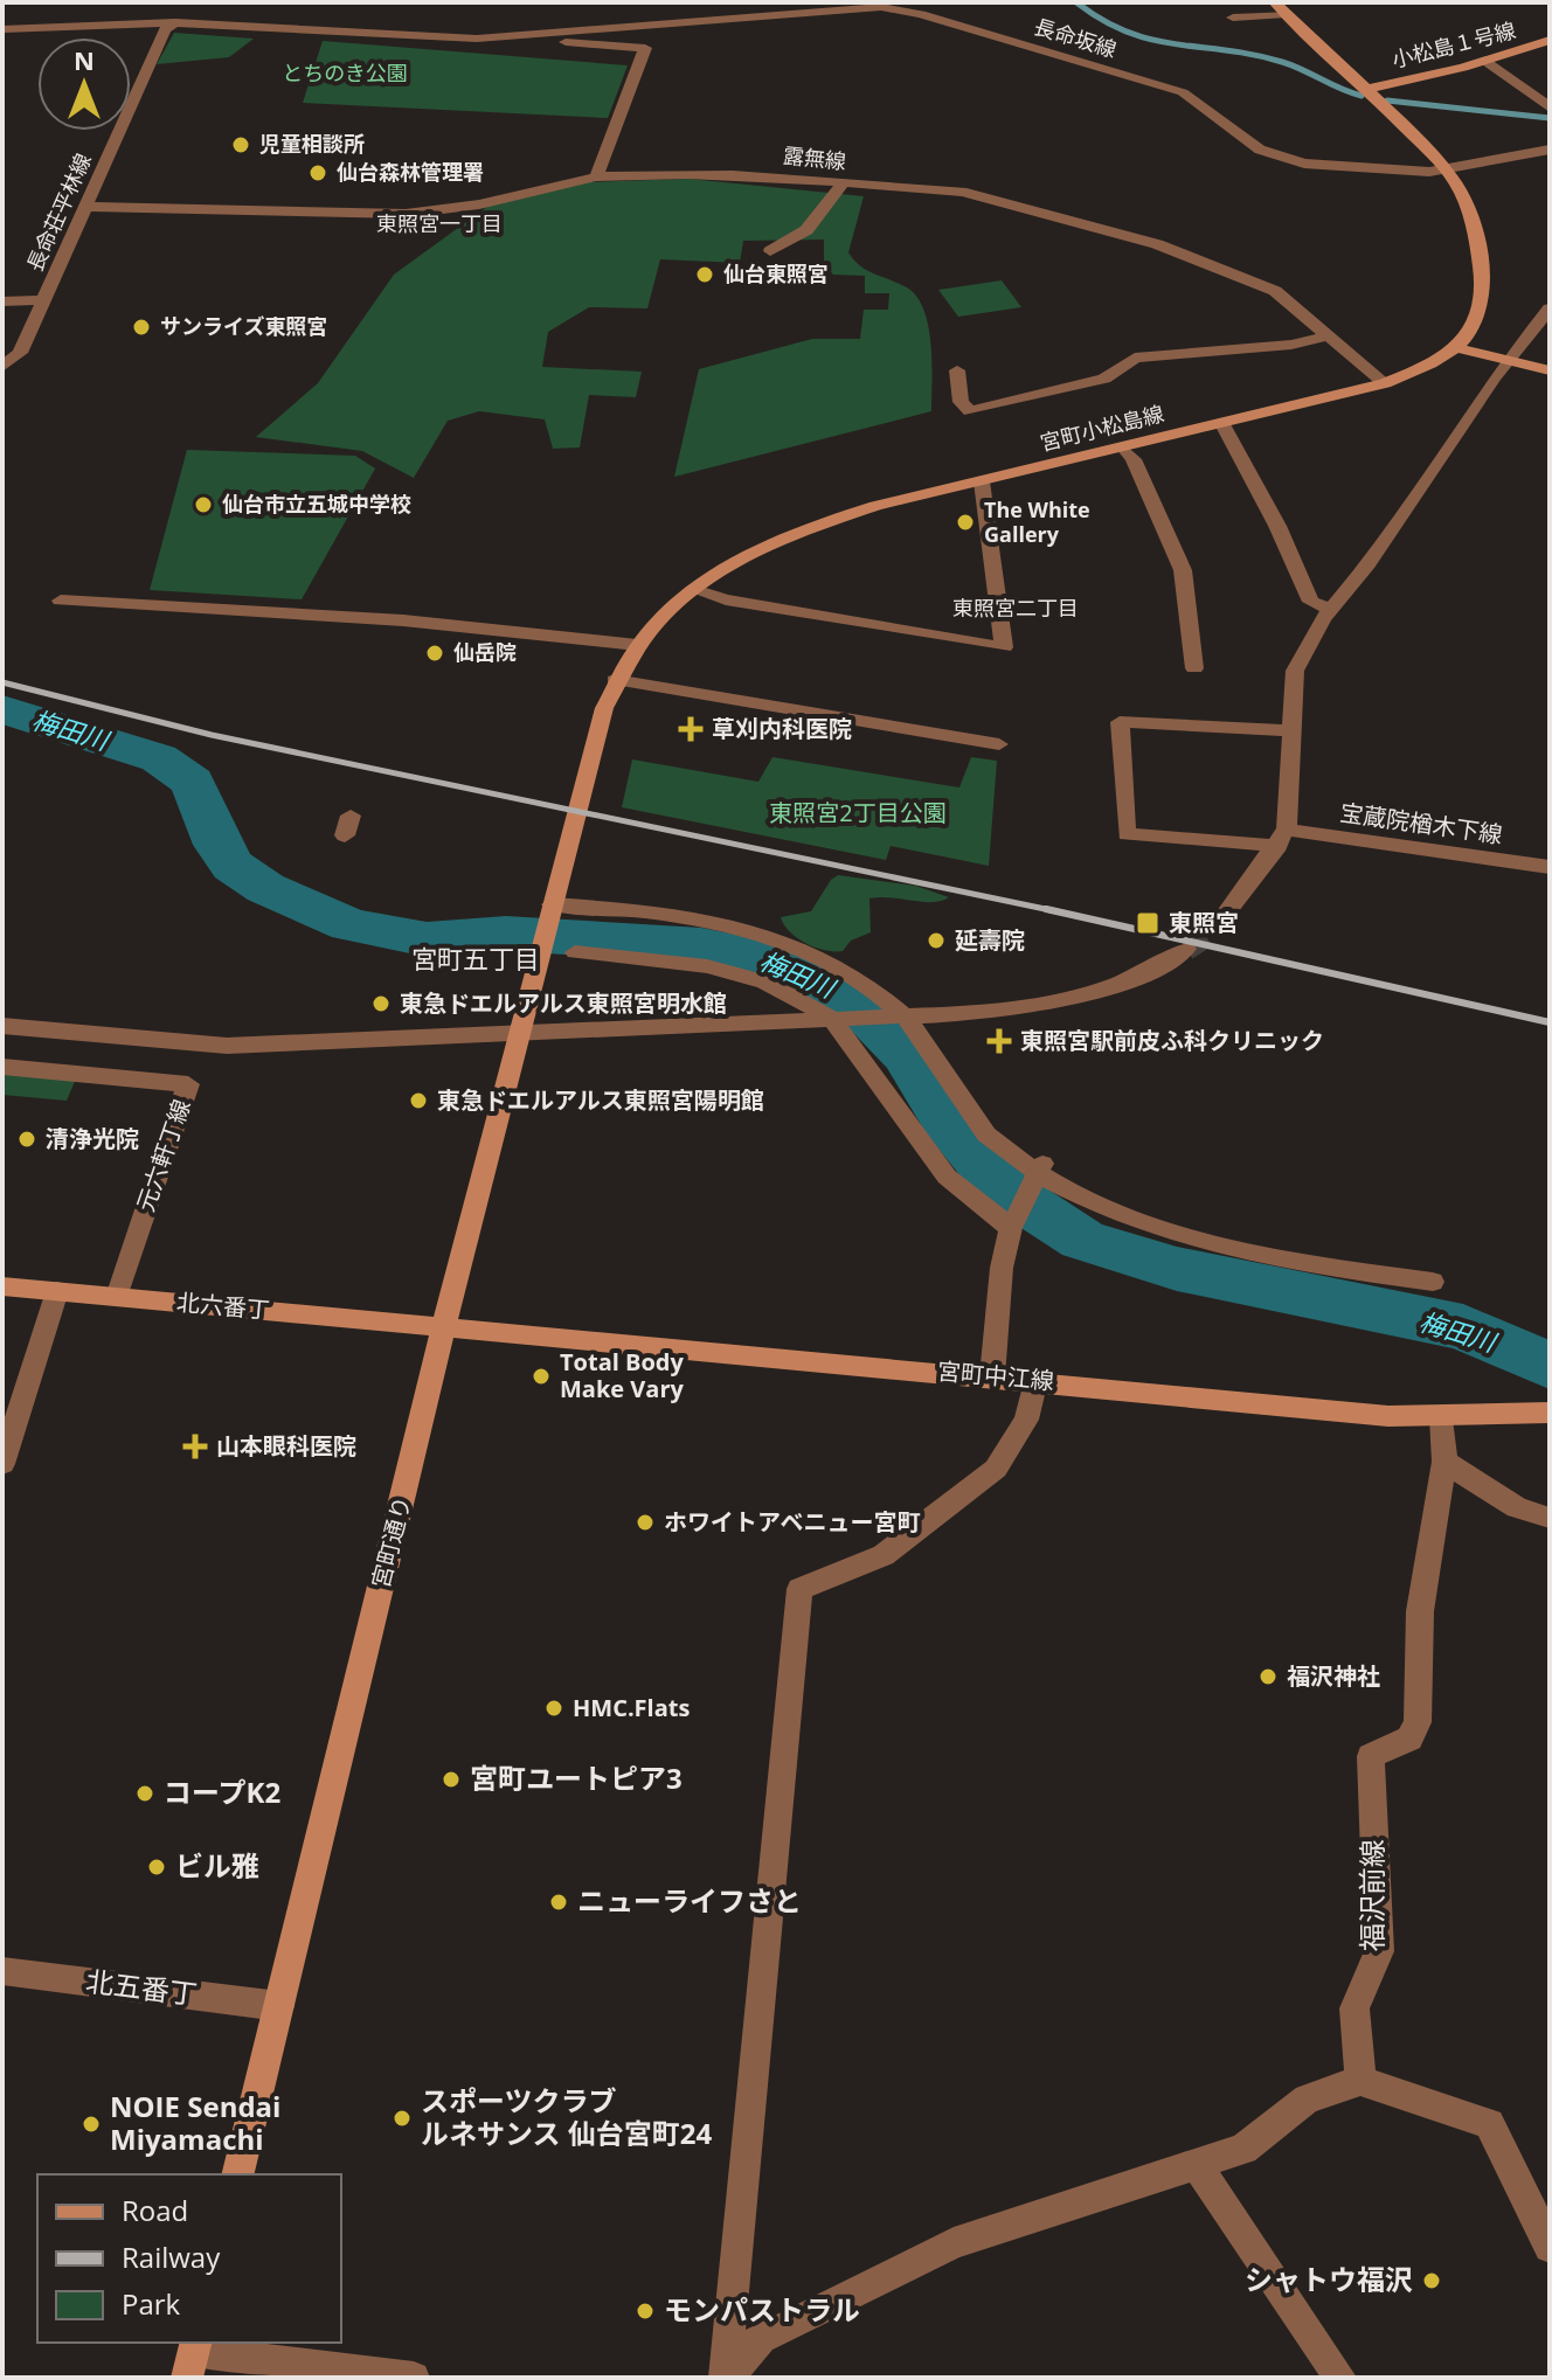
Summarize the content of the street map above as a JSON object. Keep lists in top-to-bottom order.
{
  "streets": {
    "street": [
      "長命坂線",
      "小松島１号線",
      "露無線",
      "長命荘平林線",
      "宮町小松島線",
      "宝蔵院楢木下線",
      "元六軒丁線",
      "北六番丁",
      "宮町中江線",
      "宮町通り",
      "福沢前線",
      "北五番丁"
    ]
  },
  "crossings": [
    ["長命坂線", "長命荘平林線"],
    ["露無線", "長命荘平林線"],
    ["露無線", "宮町小松島線"],
    ["宮町小松島線", "宮町通り"],
    ["元六軒丁線", "北六番丁"],
    ["北六番丁", "宮町中江線"],
    ["北六番丁", "宮町通り"],
    ["宮町中江線", "宮町通り"],
    ["宮町中江線", "福沢前線"],
    ["宮町通り", "北五番丁"]
  ],
  "districts": ["東照宮一丁目", "東照宮二丁目", "宮町五丁目"],
  "water": ["梅田川"],
  "parks": ["とちのき公園", "東照宮2丁目公園"],
  "places": {
    "other": [
      "児童相談所",
      "仙台森林管理署",
      "仙台東照宮",
      "サンライズ東照宮",
      "仙台市立五城中学校",
      "The White Gallery",
      "仙岳院",
      "延壽院",
      "東急ドエルアルス東照宮明水館",
      "東急ドエルアルス東照宮陽明館",
      "清浄光院",
      "Total Body Make Vary",
      "ホワイトアベニュー宮町",
      "福沢神社",
      "HMC.Flats",
      "宮町ユートピア3",
      "コープK2",
      "ビル雅",
      "ニューライフさと",
      "スポーツクラブ ルネサンス 仙台宮町24",
      "NOIE Sendai Miyamachi",
      "シャトウ福沢",
      "モンパストラル"
    ],
    "health": ["草刈内科医院", "東照宮駅前皮ふ科クリニック", "山本眼科医院"],
    "transit": ["東照宮"]
  },
  "legend": ["Road", "Railway", "Park"],
  "north": "top"
}
